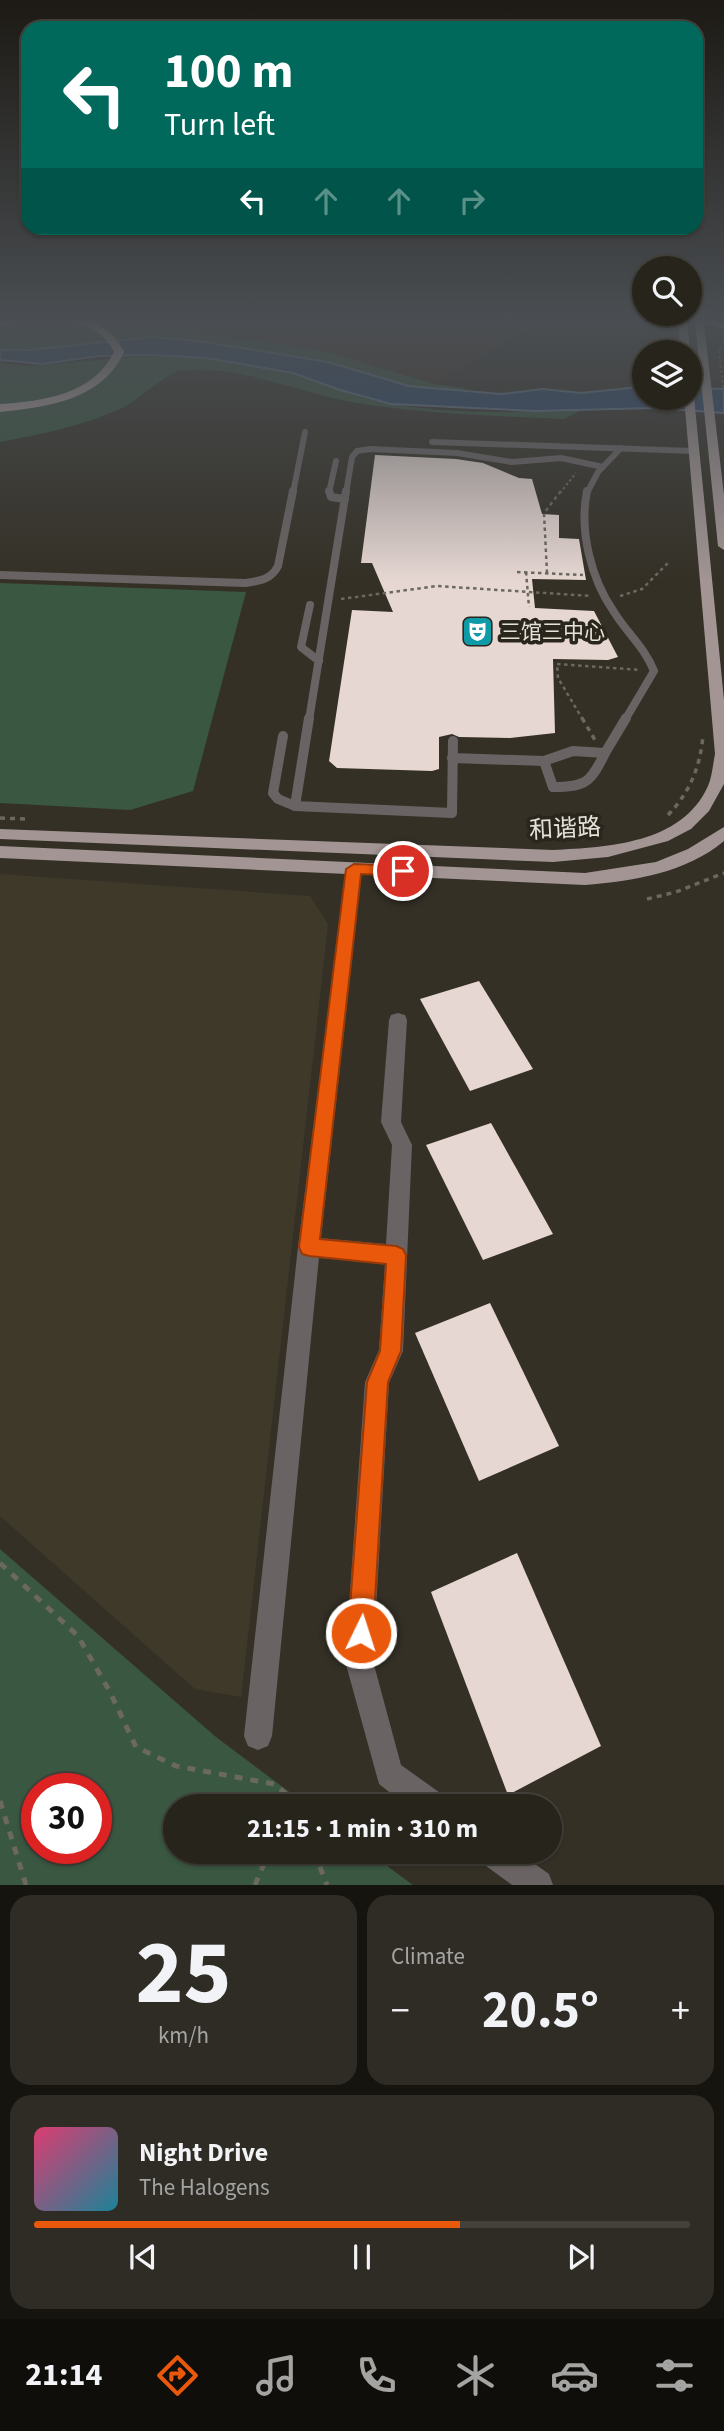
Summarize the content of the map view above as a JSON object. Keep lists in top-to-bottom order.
{
  "streets": {
    "main road": ["和谐路"]
  },
  "places": {
    "theatre": ["三馆三中心"]
  },
  "page": {
    "turn": ["100 m", "Turn left"],
    "limit": "30",
    "trip": "21:15 · 1 min · 310 m",
    "tile": [
      ["25", "km/h"],
      "Climate"
    ],
    "heat": ["−", "20.5°", "+"],
    "song": ["Night Drive", "The Halogens"],
    "tabs": "21:14"
  }
}
